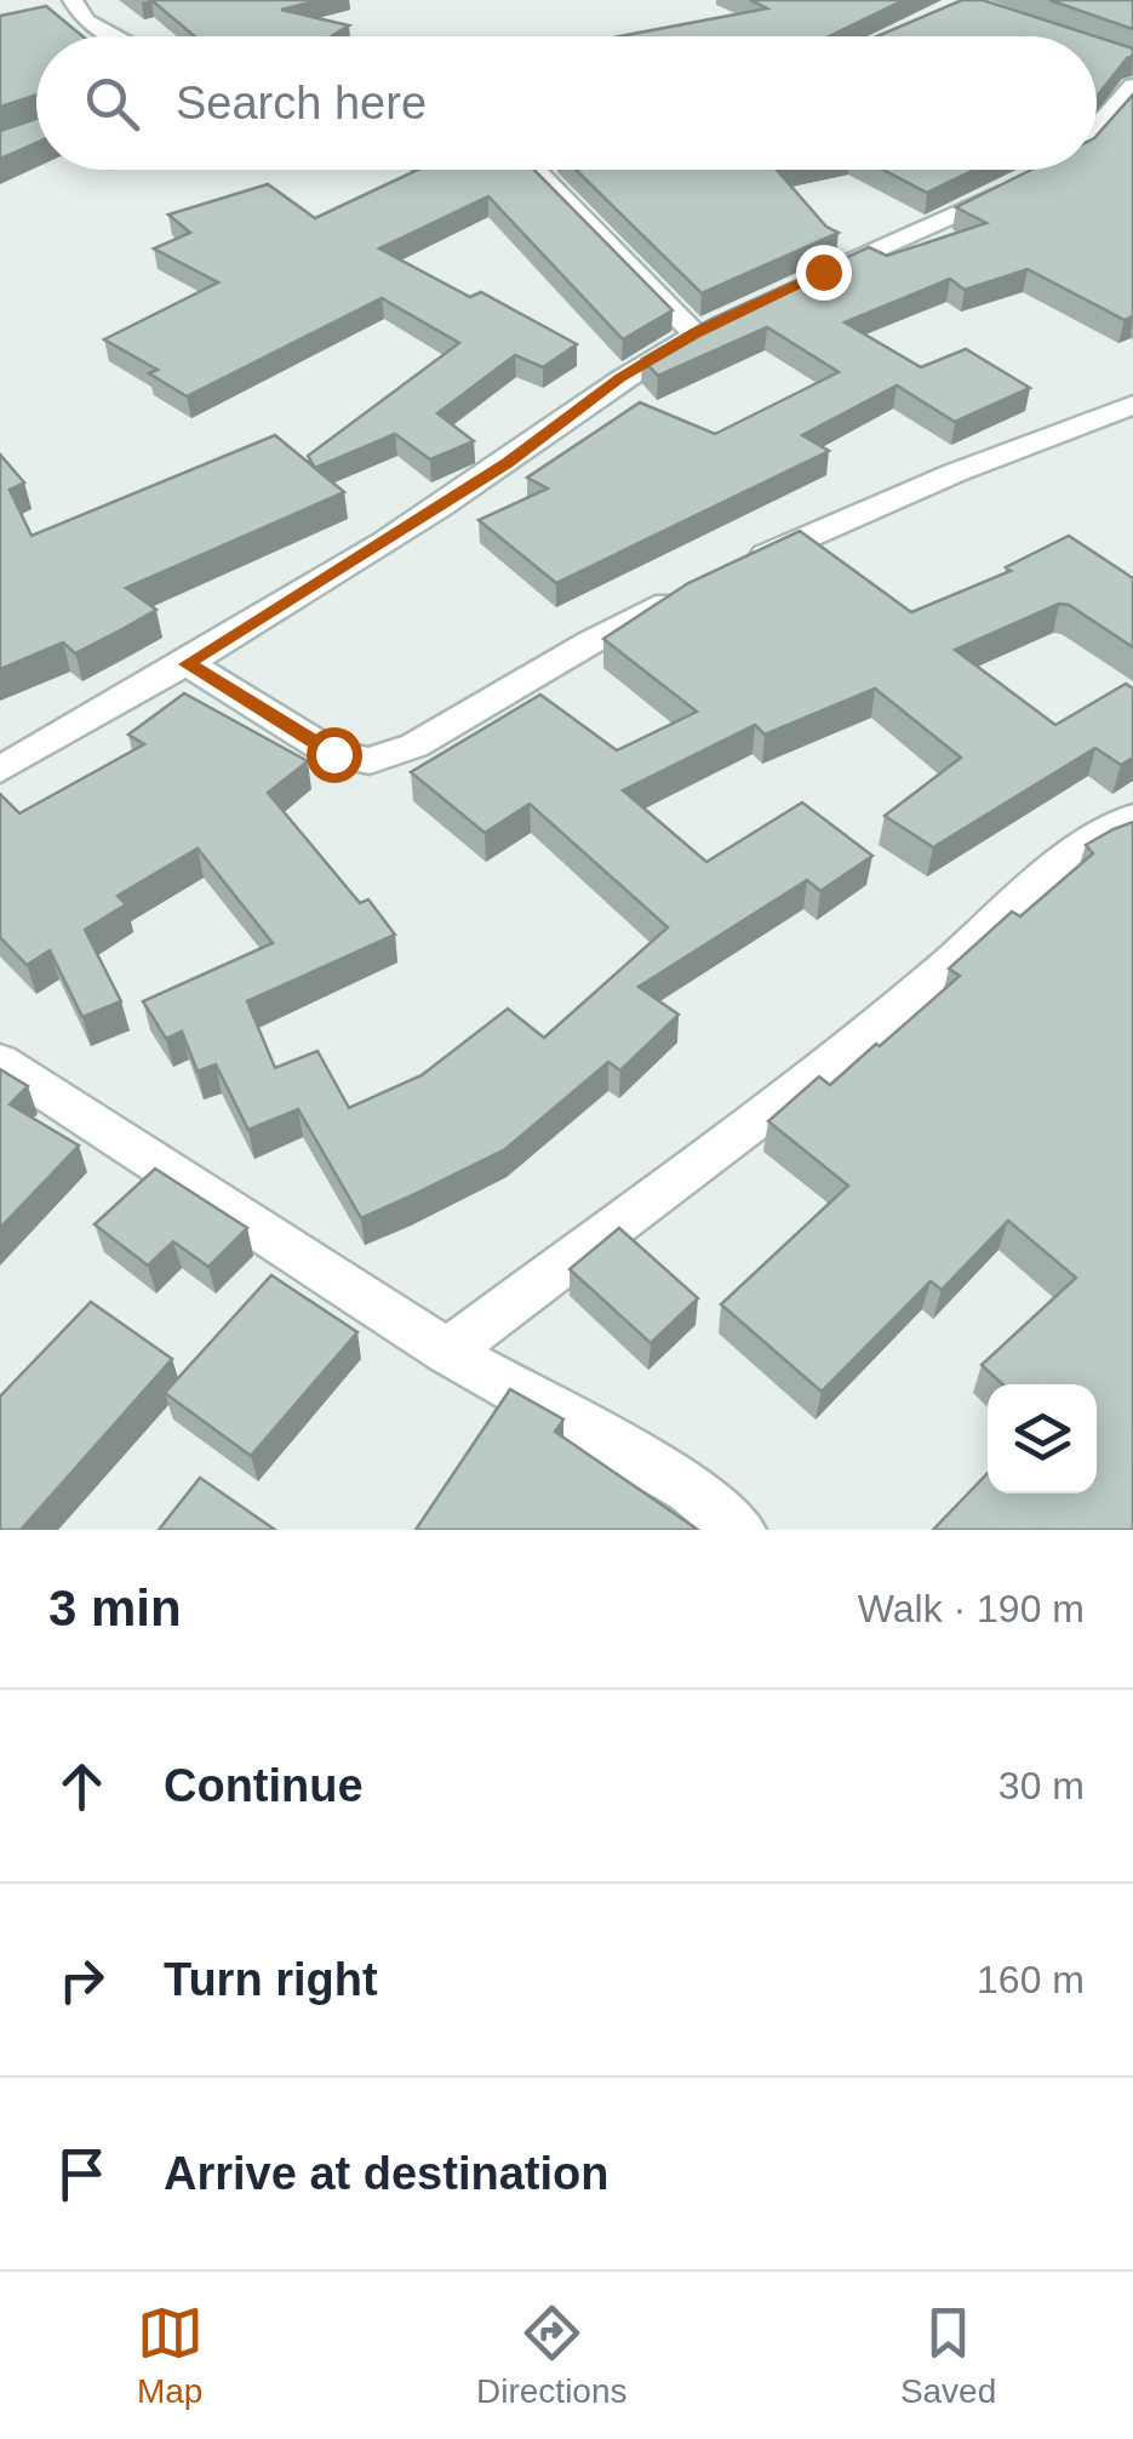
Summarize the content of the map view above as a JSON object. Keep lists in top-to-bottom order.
{
  "page": {
    "search": "Search here",
    "heading": ["3 min", "Walk · 190 m"],
    "list": [
      ["Continue", "30 m"],
      ["Turn right", "160 m"],
      "Arrive at destination"
    ],
    "nav": ["Map", "Directions", "Saved"]
  }
}
